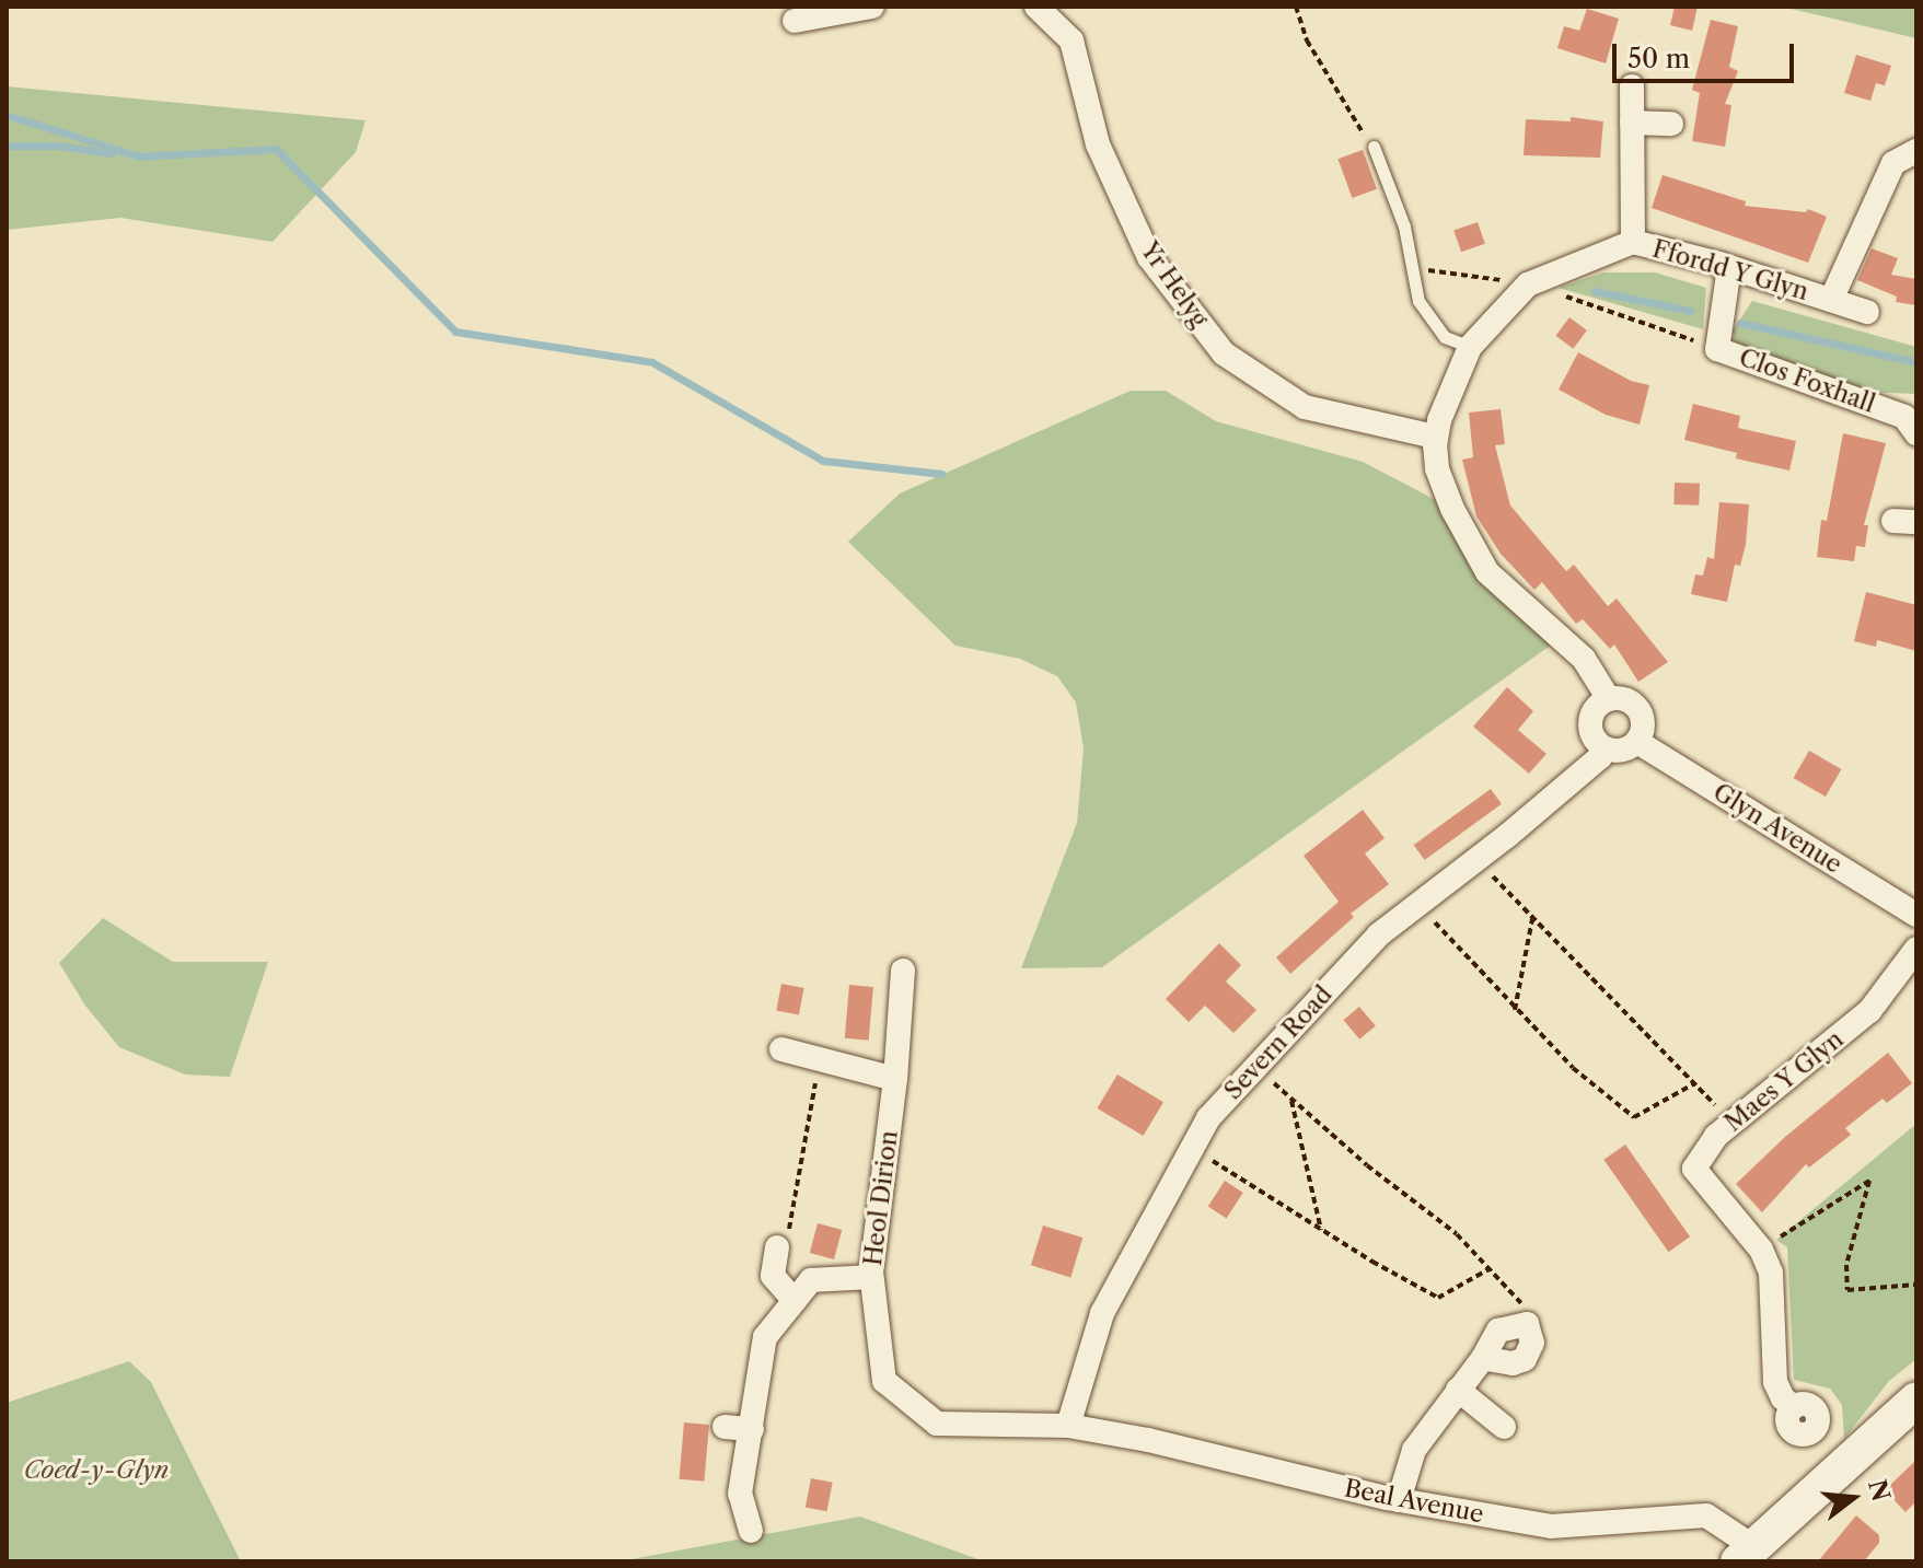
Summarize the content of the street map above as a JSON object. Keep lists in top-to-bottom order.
{
  "streets": {
    "street": [
      "Ffordd Y Glyn",
      "Yr Helyg",
      "Clos Foxhall",
      "Glyn Avenue",
      "Severn Road",
      "Maes Y Glyn",
      "Heol Dirion",
      "Beal Avenue"
    ]
  },
  "crossings": [
    ["Ffordd Y Glyn", "Yr Helyg"],
    ["Ffordd Y Glyn", "Clos Foxhall"],
    ["Ffordd Y Glyn", "Glyn Avenue"],
    ["Ffordd Y Glyn", "Severn Road"],
    ["Glyn Avenue", "Severn Road"],
    ["Severn Road", "Heol Dirion"],
    ["Severn Road", "Beal Avenue"],
    ["Heol Dirion", "Beal Avenue"]
  ],
  "parks": ["Coed-y-Glyn"],
  "scale_bar": "50 m",
  "north": "right"
}
